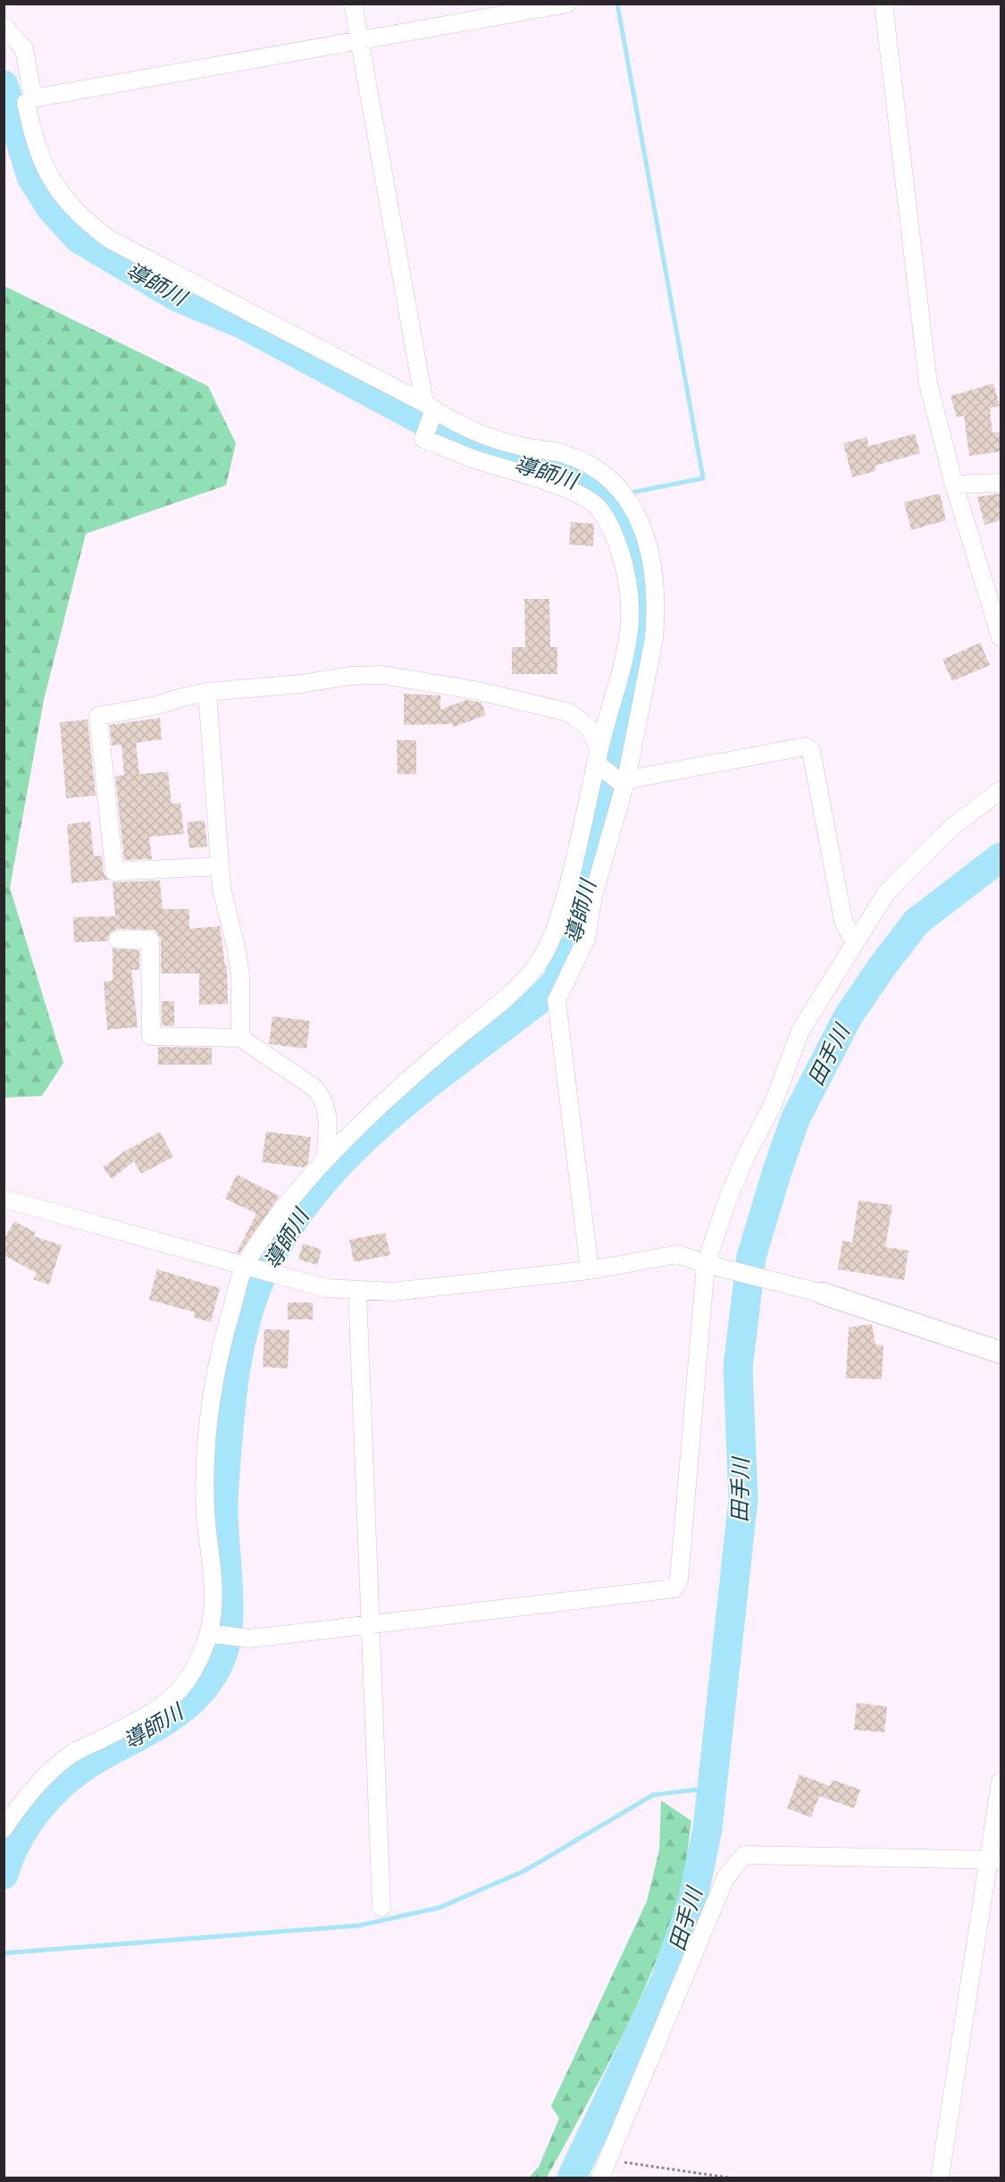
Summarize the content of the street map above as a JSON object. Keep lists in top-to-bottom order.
{
  "water": ["導師川", "田手川"]
}
